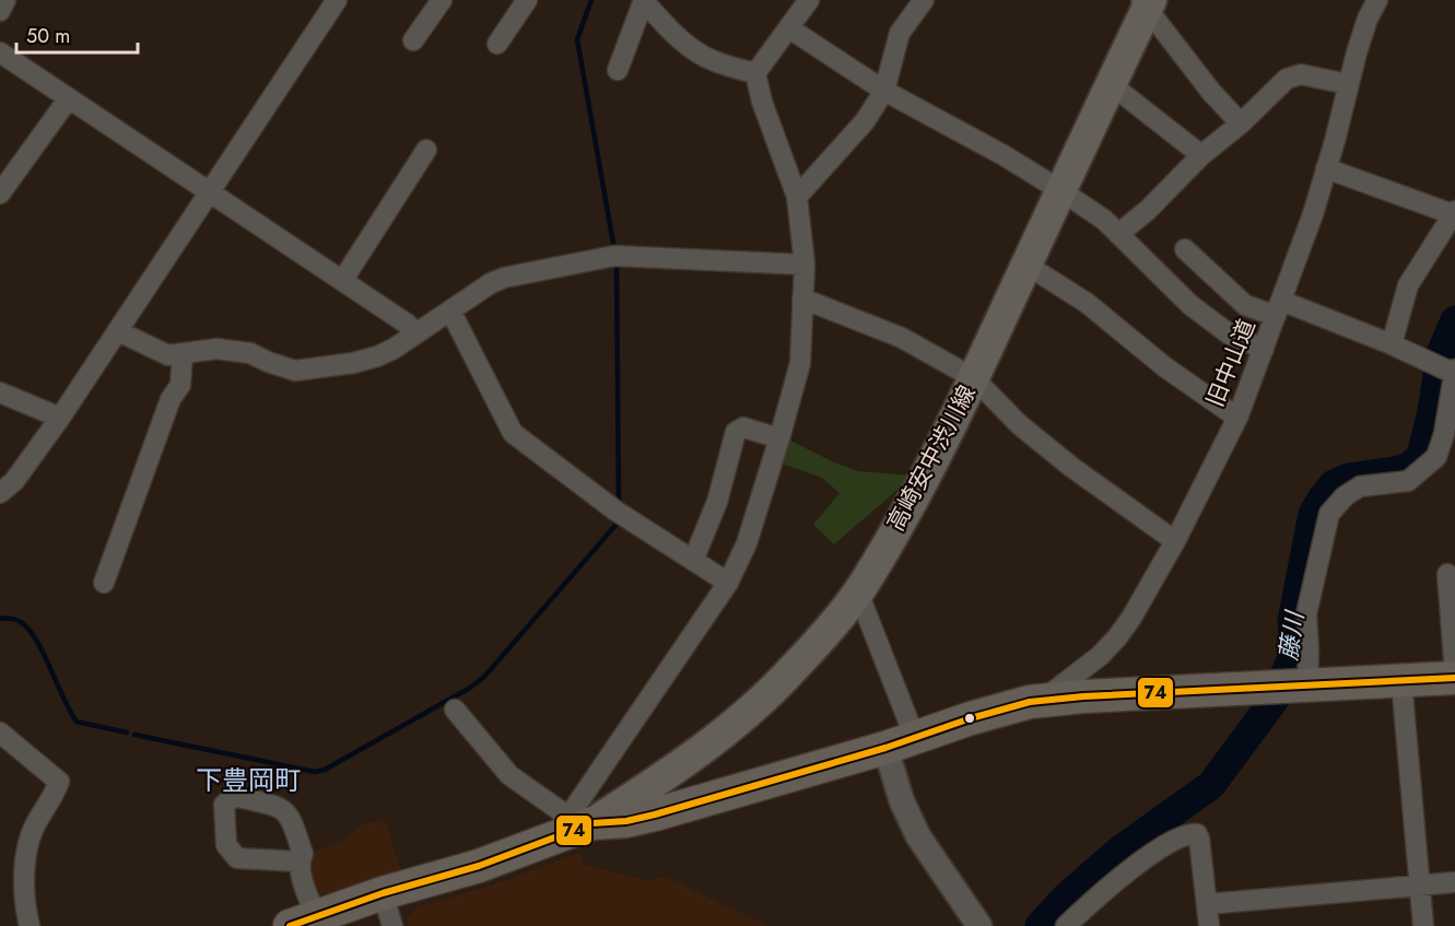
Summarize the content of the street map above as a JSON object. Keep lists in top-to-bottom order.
{
  "streets": {
    "main road": ["高崎安中渋川線"],
    "street": ["旧中山道"]
  },
  "districts": ["下豊岡町"],
  "water": ["藤川"],
  "lines": ["transit line 74"],
  "scale_bar": "50 m"
}
